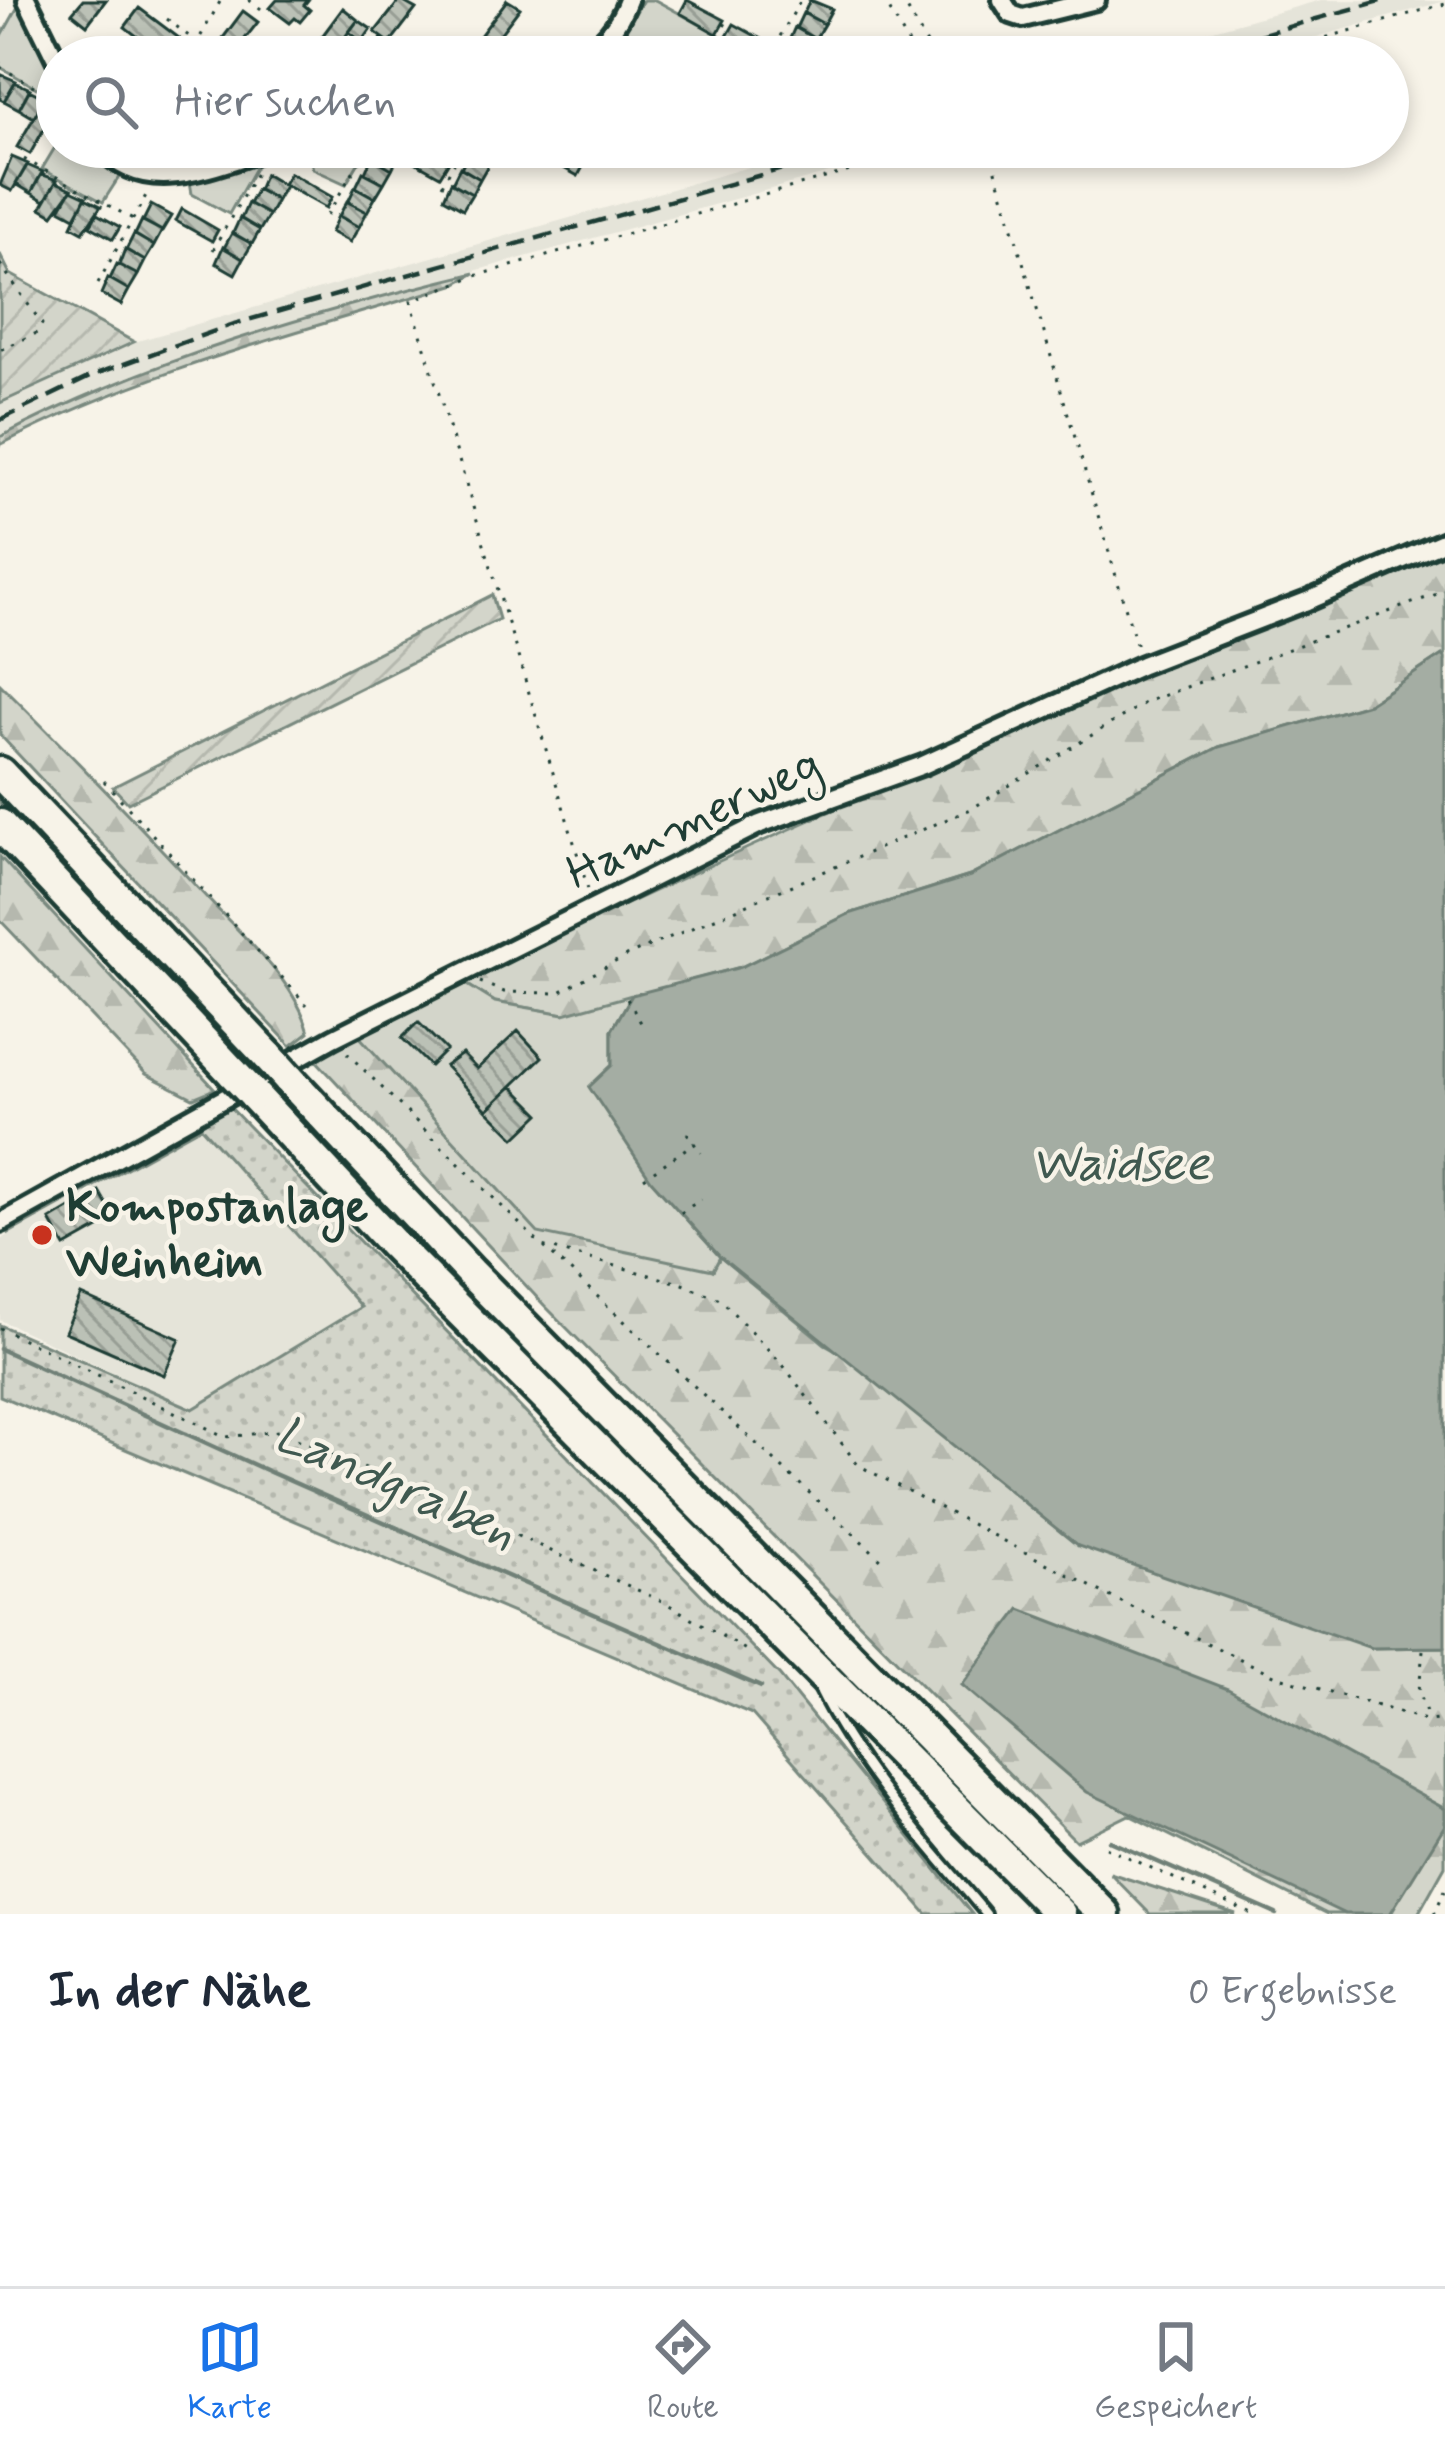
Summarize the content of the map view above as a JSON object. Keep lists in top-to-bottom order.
{
  "streets": {
    "street": ["Hammerweg"]
  },
  "water": ["Waidsee", "Landgraben"],
  "places": ["Kompostanlage Weinheim"],
  "page": {
    "search": "Hier suchen",
    "heading": ["In der Nähe", "0 Ergebnisse"],
    "nav": ["Karte", "Route", "Gespeichert"]
  }
}
